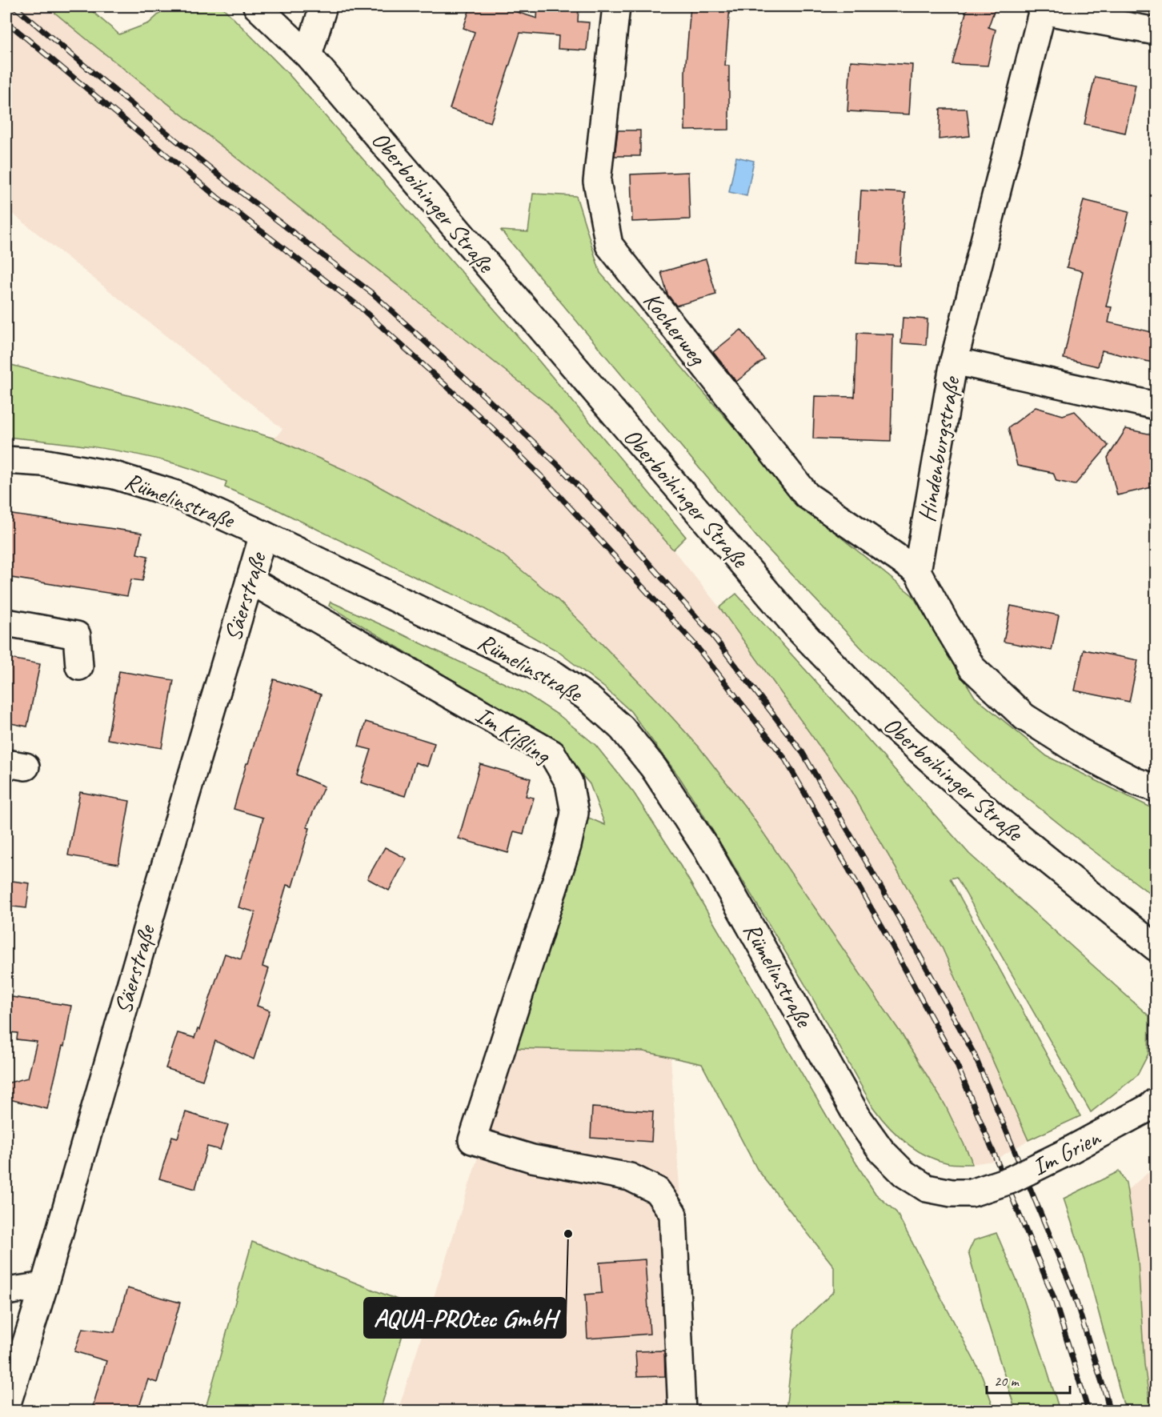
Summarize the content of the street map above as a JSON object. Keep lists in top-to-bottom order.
{
  "streets": {
    "street": [
      "Oberboihinger Straße",
      "Kocherweg",
      "Hindenburgstraße",
      "Rümelinstraße",
      "Säerstraße",
      "Im Kißling",
      "Im Grien"
    ]
  },
  "crossings": [
    ["Kocherweg", "Hindenburgstraße"],
    ["Rümelinstraße", "Säerstraße"],
    ["Rümelinstraße", "Im Grien"],
    ["Säerstraße", "Im Kißling"]
  ],
  "places": ["AQUA-PROtec GmbH"],
  "scale_bar": "20 m"
}
